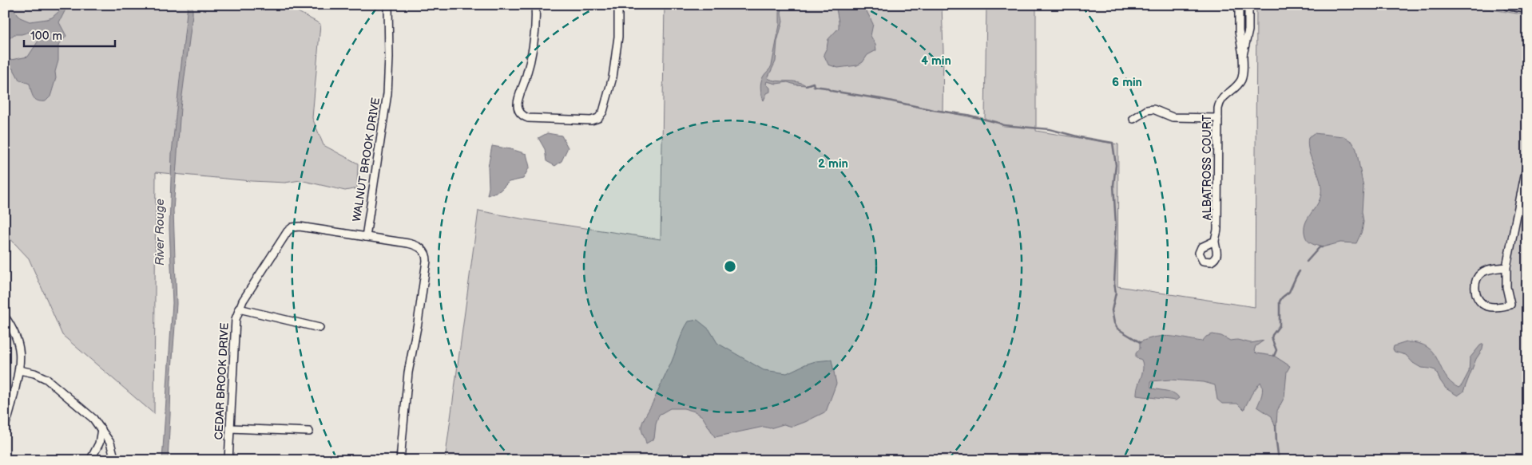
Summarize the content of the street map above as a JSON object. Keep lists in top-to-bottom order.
{
  "streets": {
    "street": ["WALNUT BROOK DRIVE", "ALBATROSS COURT", "CEDAR BROOK DRIVE"]
  },
  "crossings": [
    ["WALNUT BROOK DRIVE", "CEDAR BROOK DRIVE"]
  ],
  "water": ["River Rouge"],
  "scale_bar": "100 m",
  "rings": ["4 min", "6 min", "2 min"]
}
